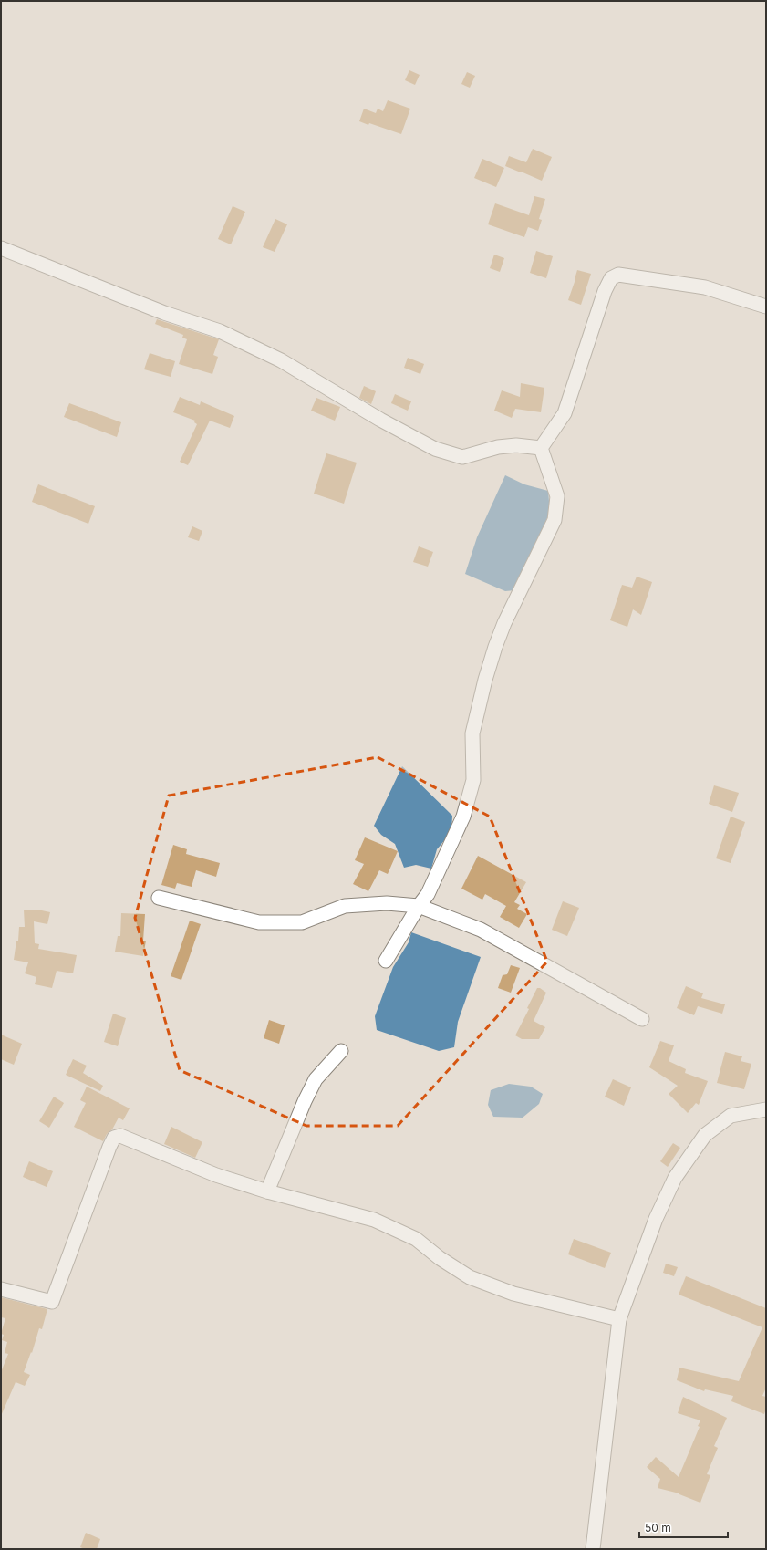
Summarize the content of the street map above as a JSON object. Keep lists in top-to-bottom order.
{
  "scale_bar": "50 m"
}
